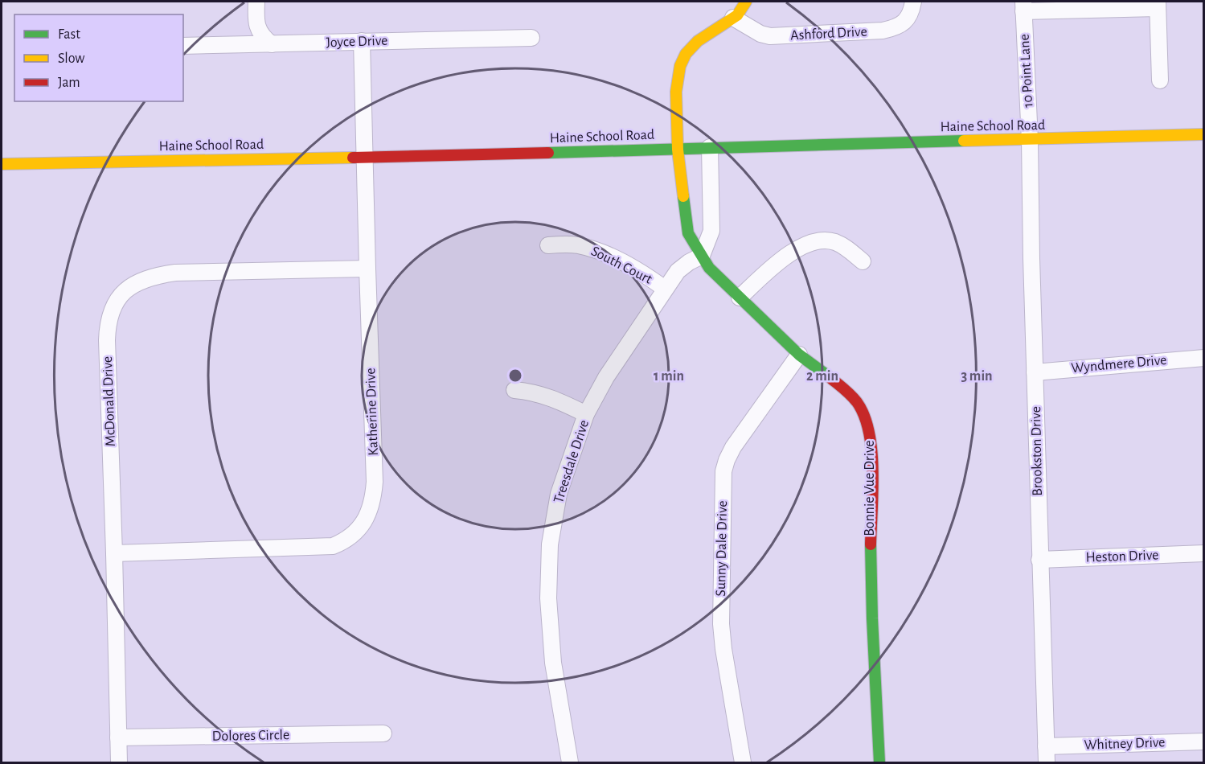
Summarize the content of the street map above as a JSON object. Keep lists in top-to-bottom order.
{
  "streets": {
    "street": [
      "Ashford Drive",
      "Joyce Drive",
      "10 Point Lane",
      "Haine School Road",
      "South Court",
      "Wyndmere Drive",
      "McDonald Drive",
      "Katherine Drive",
      "Brookston Drive",
      "Treesdale Drive",
      "Bonnie Vue Drive",
      "Sunny Dale Drive",
      "Heston Drive",
      "Dolores Circle",
      "Whitney Drive"
    ]
  },
  "crossings": [
    ["Joyce Drive", "Katherine Drive"],
    ["10 Point Lane", "Haine School Road"],
    ["10 Point Lane", "Brookston Drive"],
    ["Haine School Road", "Katherine Drive"],
    ["Haine School Road", "Brookston Drive"],
    ["Haine School Road", "Bonnie Vue Drive"],
    ["South Court", "Treesdale Drive"],
    ["Wyndmere Drive", "Brookston Drive"],
    ["McDonald Drive", "Katherine Drive"],
    ["McDonald Drive", "Dolores Circle"],
    ["Brookston Drive", "Heston Drive"],
    ["Brookston Drive", "Whitney Drive"],
    ["Treesdale Drive", "Bonnie Vue Drive"],
    ["Bonnie Vue Drive", "Sunny Dale Drive"]
  ],
  "legend": ["Fast", "Slow", "Jam"],
  "rings": ["1 min", "2 min", "3 min"]
}
